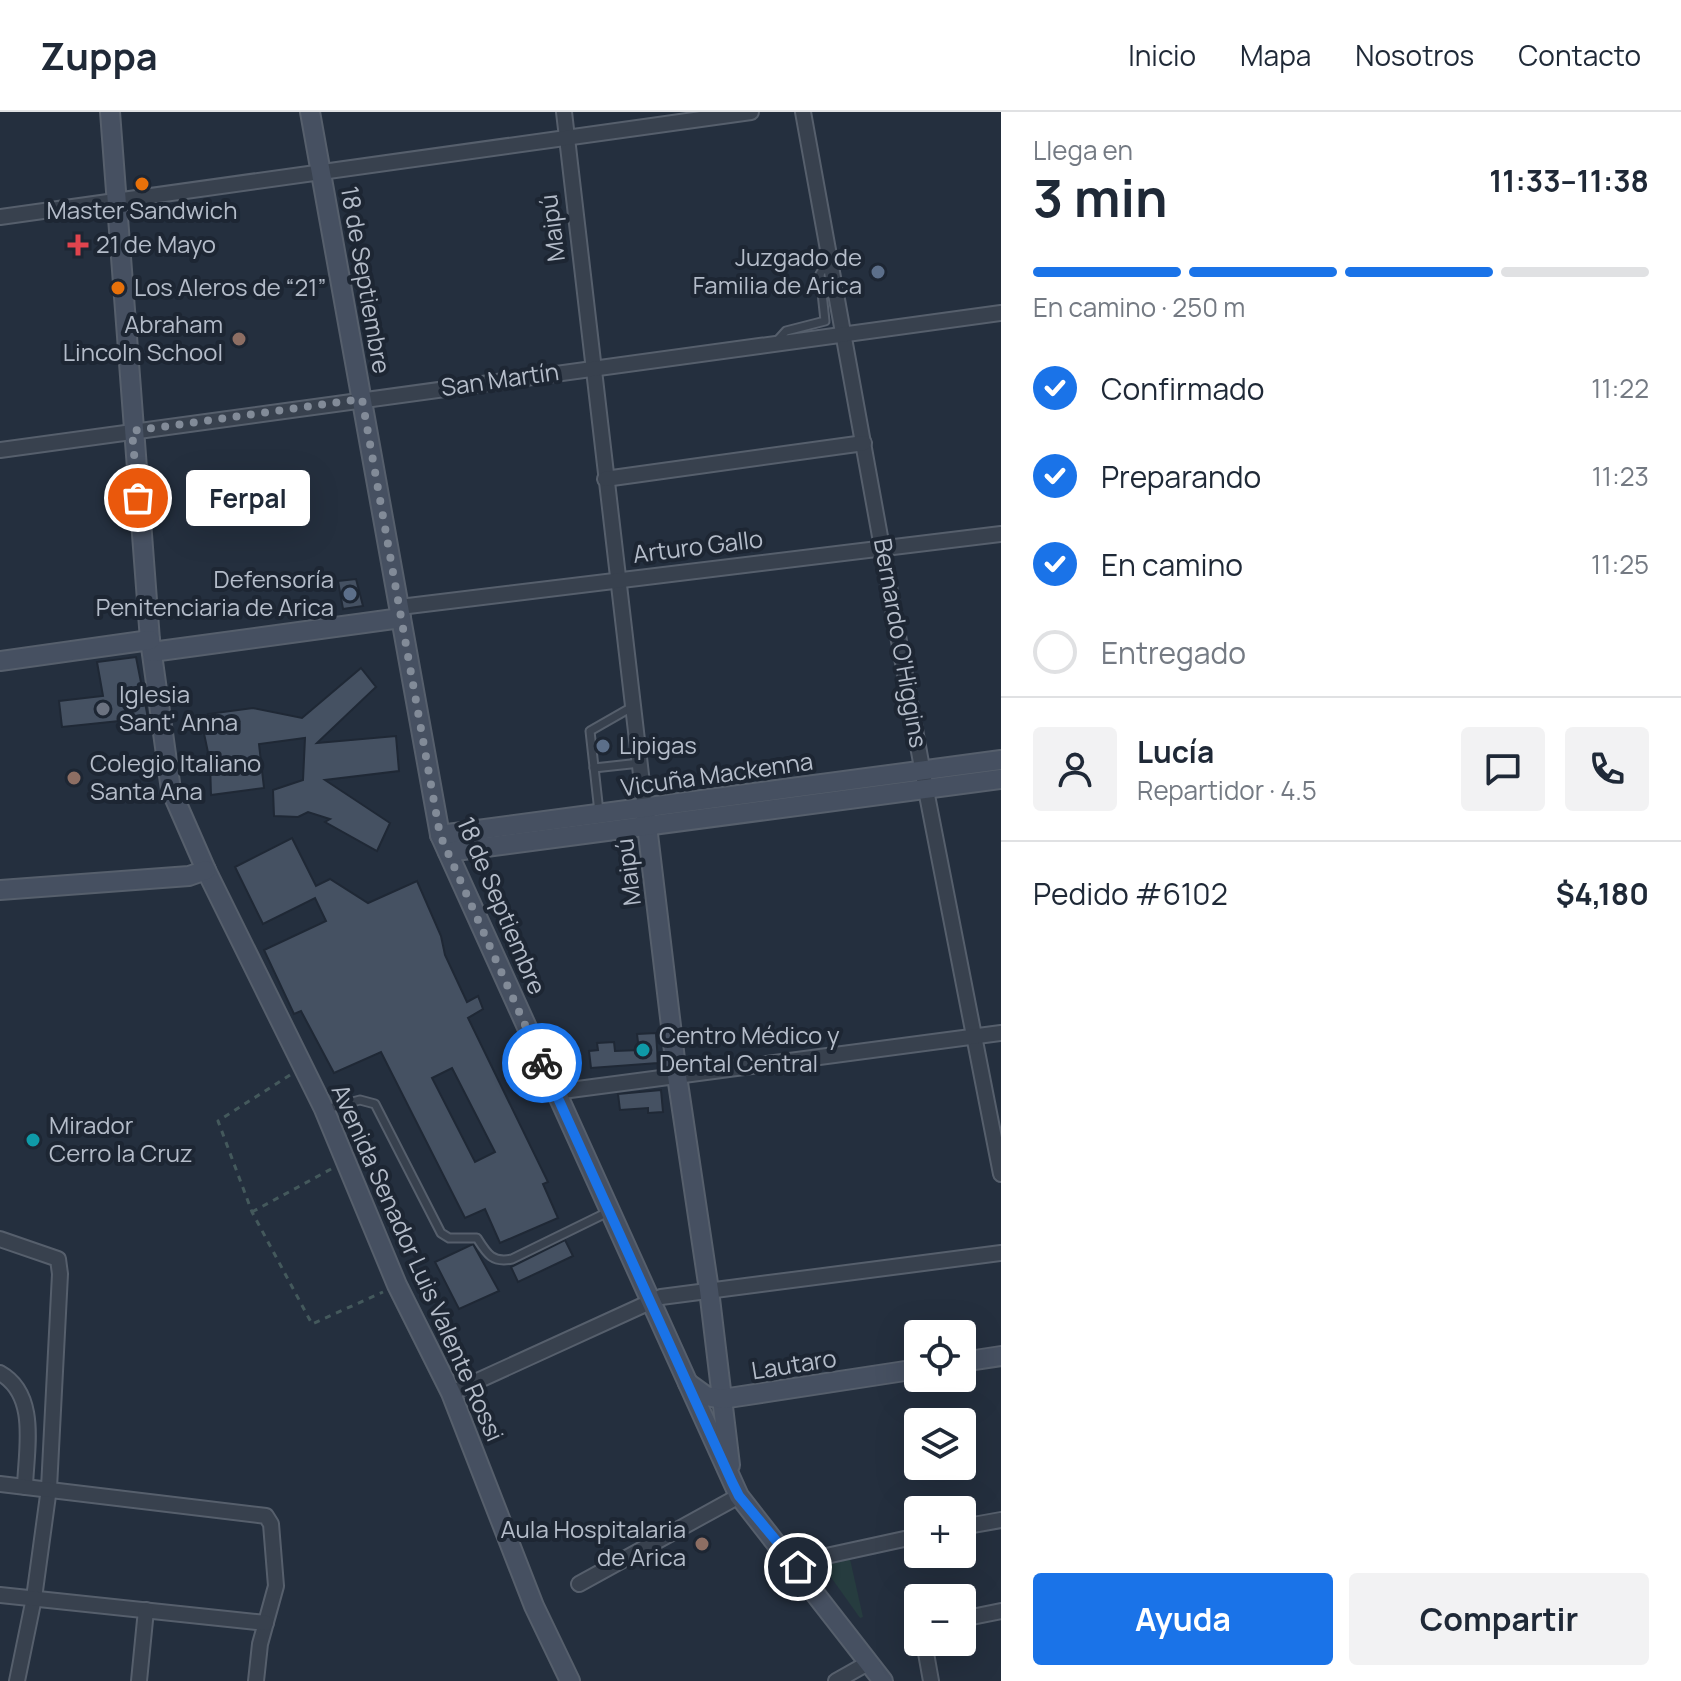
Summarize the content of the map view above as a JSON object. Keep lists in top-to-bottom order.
{
  "streets": {
    "main road": [
      "Maipú",
      "18 de Septiembre",
      "Arturo Gallo",
      "Vicuña Mackenna",
      "Avenida Senador Luis Valente Rossi",
      "Lautaro"
    ],
    "street": ["San Martín", "Bernardo O'Higgins"]
  },
  "crossings": [
    ["Maipú", "18 de Septiembre"],
    ["Maipú", "San Martín"],
    ["Maipú", "Arturo Gallo"],
    ["Maipú", "Vicuña Mackenna"],
    ["Maipú", "Lautaro"],
    ["18 de Septiembre", "San Martín"],
    ["18 de Septiembre", "Arturo Gallo"],
    ["18 de Septiembre", "Vicuña Mackenna"],
    ["18 de Septiembre", "Lautaro"],
    ["San Martín", "Bernardo O'Higgins"],
    ["Arturo Gallo", "Bernardo O'Higgins"],
    ["Bernardo O'Higgins", "Vicuña Mackenna"]
  ],
  "places": {
    "other": [
      "Master Sandwich",
      "Juzgado de Familia de Arica",
      "Los Aleros de “21”",
      "Abraham Lincoln School",
      "Ferpal",
      "Defensoría Penitenciaria de Arica",
      "Iglesia Sant' Anna",
      "Lipigas",
      "Colegio Italiano Santa Ana",
      "Centro Médico y Dental Central",
      "Mirador Cerro la Cruz",
      "Aula Hospitalaria de Arica"
    ],
    "health": ["21 de Mayo"]
  },
  "page": {
    "header": "Zuppa",
    "nav": [
      "Inicio",
      "Mapa",
      "Nosotros",
      "Contacto"
    ],
    "heading": ["3 min", "Llega en", "11:33–11:38"],
    "panel": [
      "Lucía",
      "Repartidor · 4.5",
      "Pedido #6102",
      "$4,180"
    ],
    "bar": "En camino · 250 m",
    "list": [
      ["Confirmado", "11:22"],
      ["Preparando", "11:23"],
      ["En camino", "11:25"],
      "Entregado"
    ],
    "bubble": "Ferpal",
    "map_buttons": ["+", "−"],
    "buttons": ["Ayuda", "Compartir"]
  }
}
